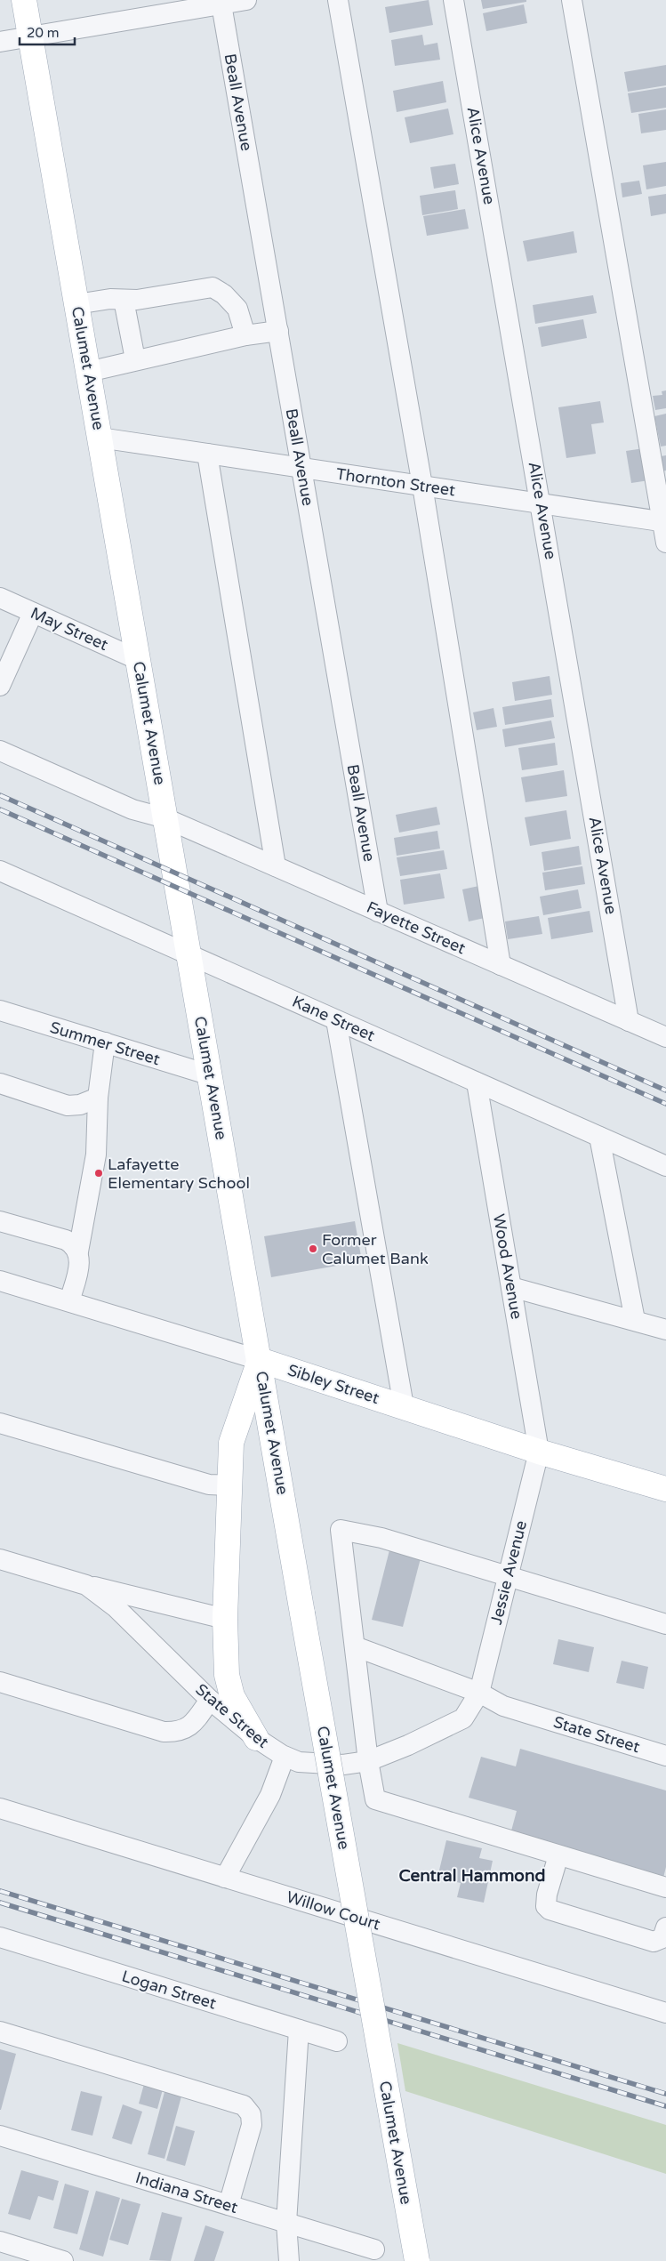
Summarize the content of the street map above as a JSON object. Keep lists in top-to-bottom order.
{
  "streets": {
    "main road": ["Calumet Avenue", "Sibley Street"],
    "street": [
      "Beall Avenue",
      "Alice Avenue",
      "Thornton Street",
      "May Street",
      "Fayette Street",
      "Kane Street",
      "Summer Street",
      "Wood Avenue",
      "Jessie Avenue",
      "State Street",
      "Willow Court",
      "Logan Street",
      "Indiana Street"
    ]
  },
  "crossings": [
    ["Beall Avenue", "Thornton Street"],
    ["Beall Avenue", "Fayette Street"],
    ["Alice Avenue", "Thornton Street"],
    ["Alice Avenue", "Fayette Street"],
    ["Calumet Avenue", "Thornton Street"],
    ["Calumet Avenue", "May Street"],
    ["Calumet Avenue", "Fayette Street"],
    ["Calumet Avenue", "Kane Street"],
    ["Calumet Avenue", "Summer Street"],
    ["Calumet Avenue", "Sibley Street"],
    ["Kane Street", "Wood Avenue"],
    ["Wood Avenue", "Sibley Street"],
    ["Wood Avenue", "Jessie Avenue"],
    ["Sibley Street", "Jessie Avenue"],
    ["Jessie Avenue", "State Street"]
  ],
  "districts": ["Central Hammond"],
  "places": ["Lafayette Elementary School", "Former Calumet Bank"],
  "scale_bar": "20 m"
}
